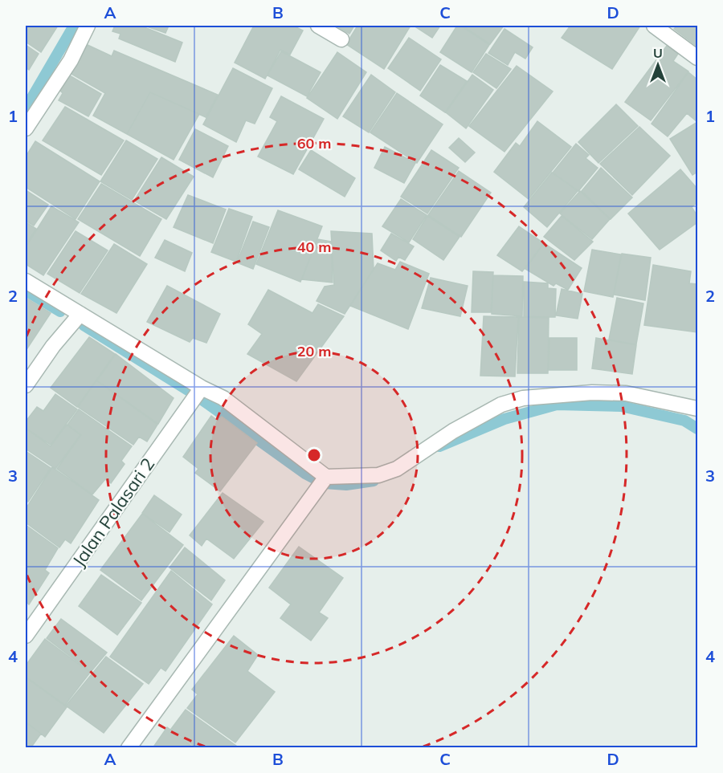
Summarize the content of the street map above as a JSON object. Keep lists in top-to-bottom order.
{
  "streets": {
    "street": ["Jalan Palasari 2"]
  },
  "north": "top",
  "grid": {
    "columns": [
      "A",
      "B",
      "C",
      "D"
    ],
    "rows": [
      "1",
      "2",
      "3",
      "4"
    ]
  },
  "rings": ["60 m", "40 m", "20 m"]
}
